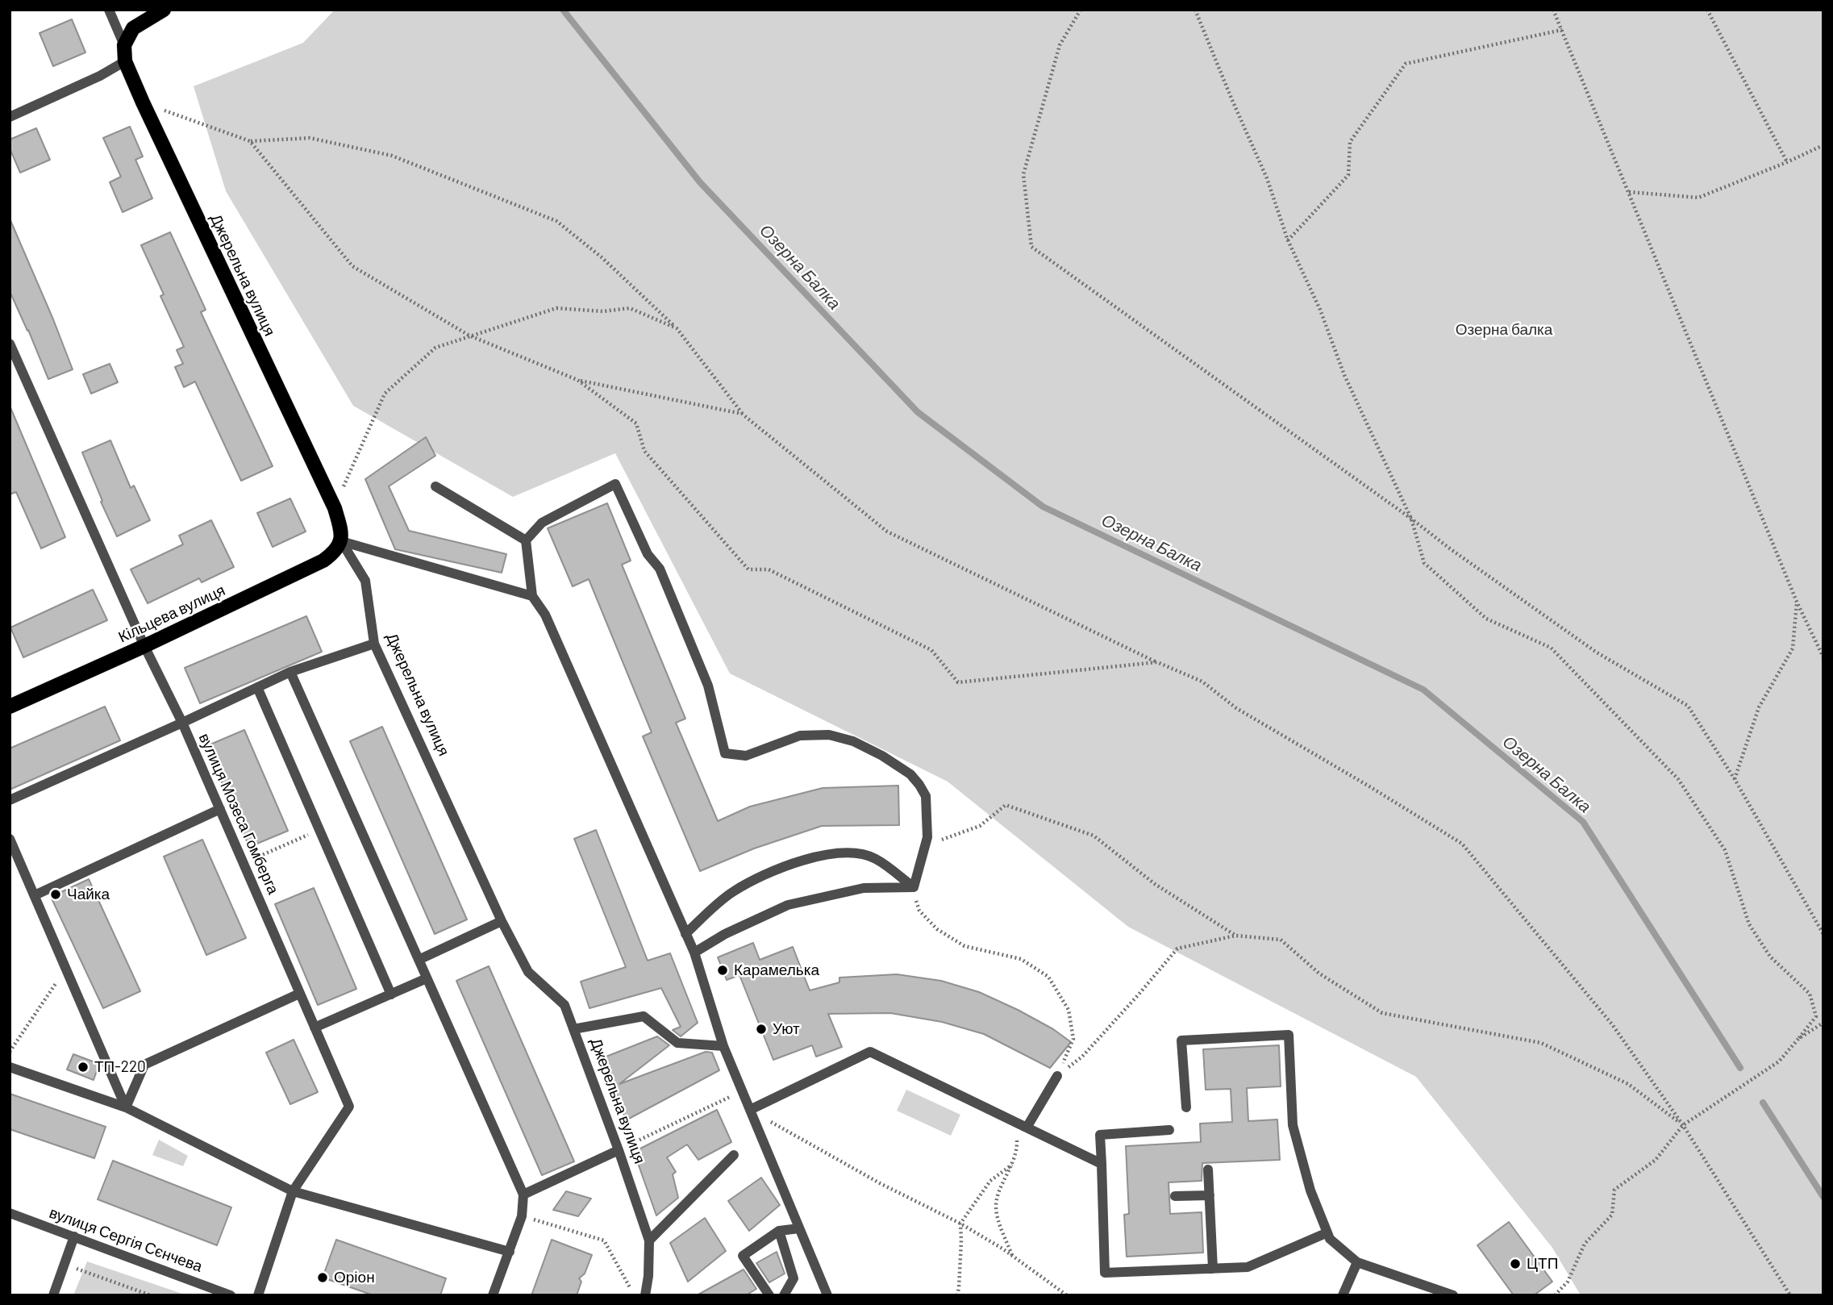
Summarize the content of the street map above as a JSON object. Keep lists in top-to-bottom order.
{
  "streets": {
    "main road": ["Джерельна вулиця", "Кільцева вулиця"],
    "street": ["вулиця Мозеса Гомберга", "вулиця Сергія Сєнчева"]
  },
  "crossings": [
    ["Джерельна вулиця", "Кільцева вулиця"],
    ["Кільцева вулиця", "вулиця Мозеса Гомберга"]
  ],
  "water": ["Озерна Балка"],
  "parks": ["Озерна балка"],
  "places": [
    "Чайка",
    "Карамелька",
    "Уют",
    "ТП-220",
    "ЦТП",
    "Оріон"
  ]
}
